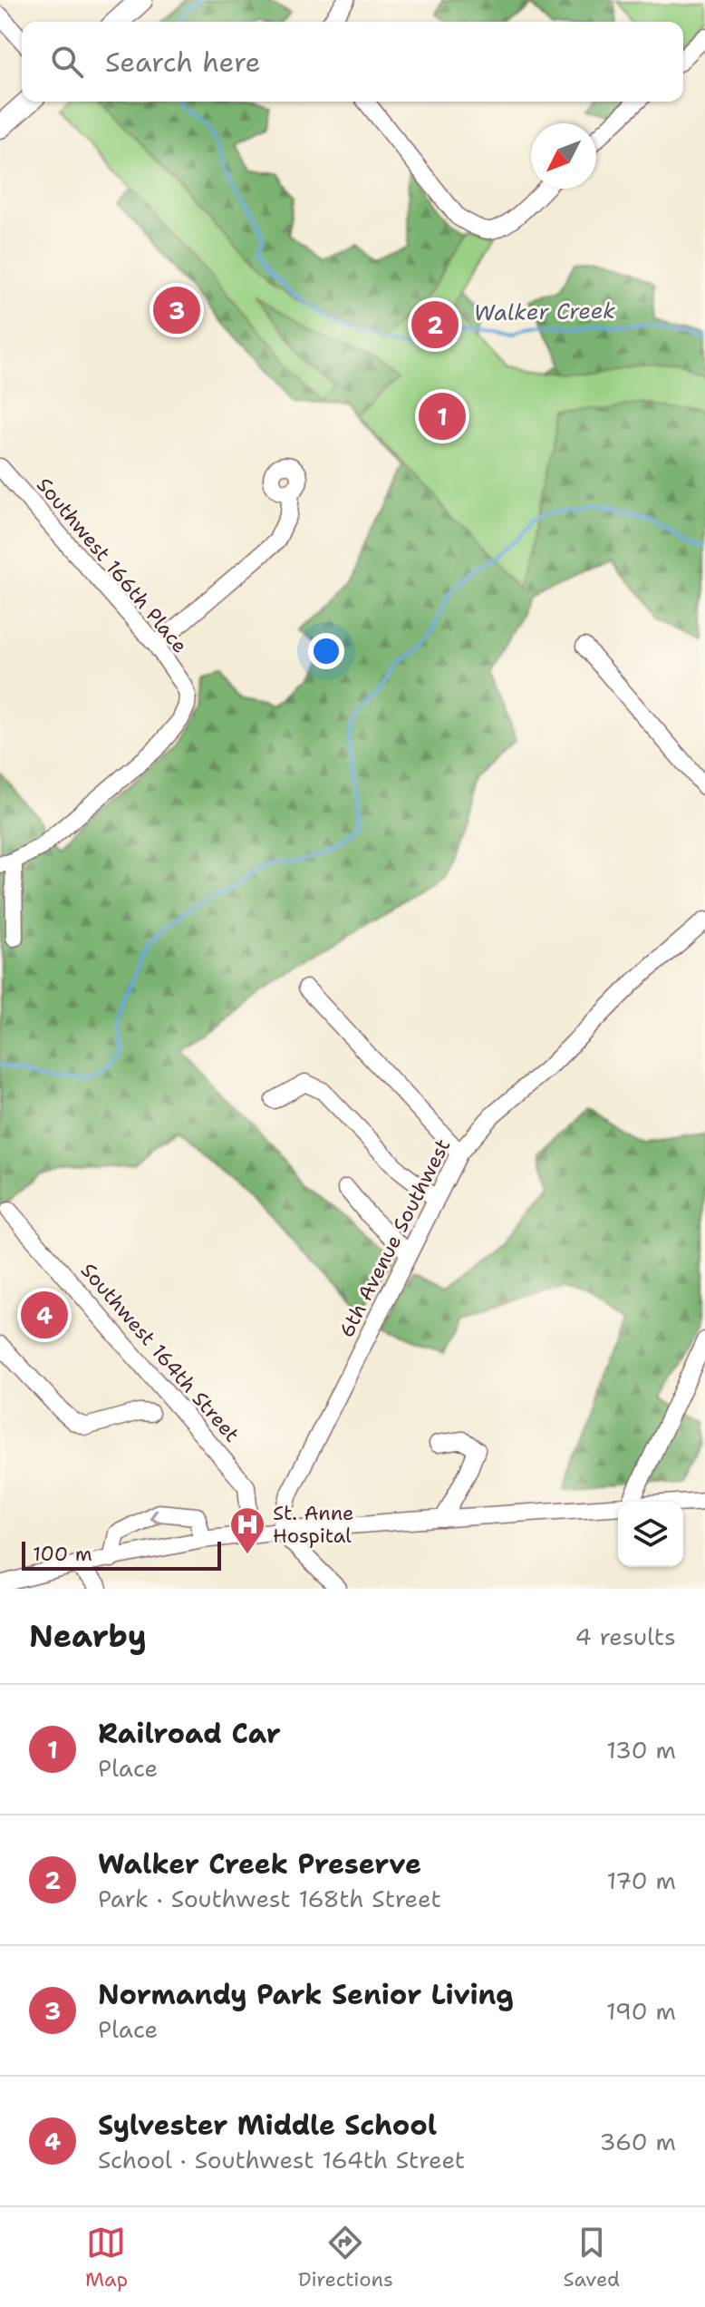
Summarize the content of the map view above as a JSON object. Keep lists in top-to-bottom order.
{
  "streets": {
    "street": ["Southwest 166th Place", "6th Avenue Southwest", "Southwest 164th Street"]
  },
  "water": ["Walker Creek"],
  "places": {
    "hospital": ["St. Anne Hospital"]
  },
  "scale_bar": "100 m",
  "north": "bottom left",
  "page": {
    "search": "Search here",
    "pins": [
      "3",
      "2",
      "1",
      "4"
    ],
    "scale": "100 m",
    "heading": ["Nearby", "4 results"],
    "list": [
      {
        "mark": "1",
        "name": "Railroad Car",
        "note": "Place",
        "value": "130 m"
      },
      {
        "mark": "2",
        "name": "Walker Creek Preserve",
        "note": "Park · Southwest 168th Street",
        "value": "170 m"
      },
      {
        "mark": "3",
        "name": "Normandy Park Senior Living",
        "note": "Place",
        "value": "190 m"
      },
      {
        "mark": "4",
        "name": "Sylvester Middle School",
        "note": "School · Southwest 164th Street",
        "value": "360 m"
      }
    ],
    "nav": ["Map", "Directions", "Saved"]
  }
}
